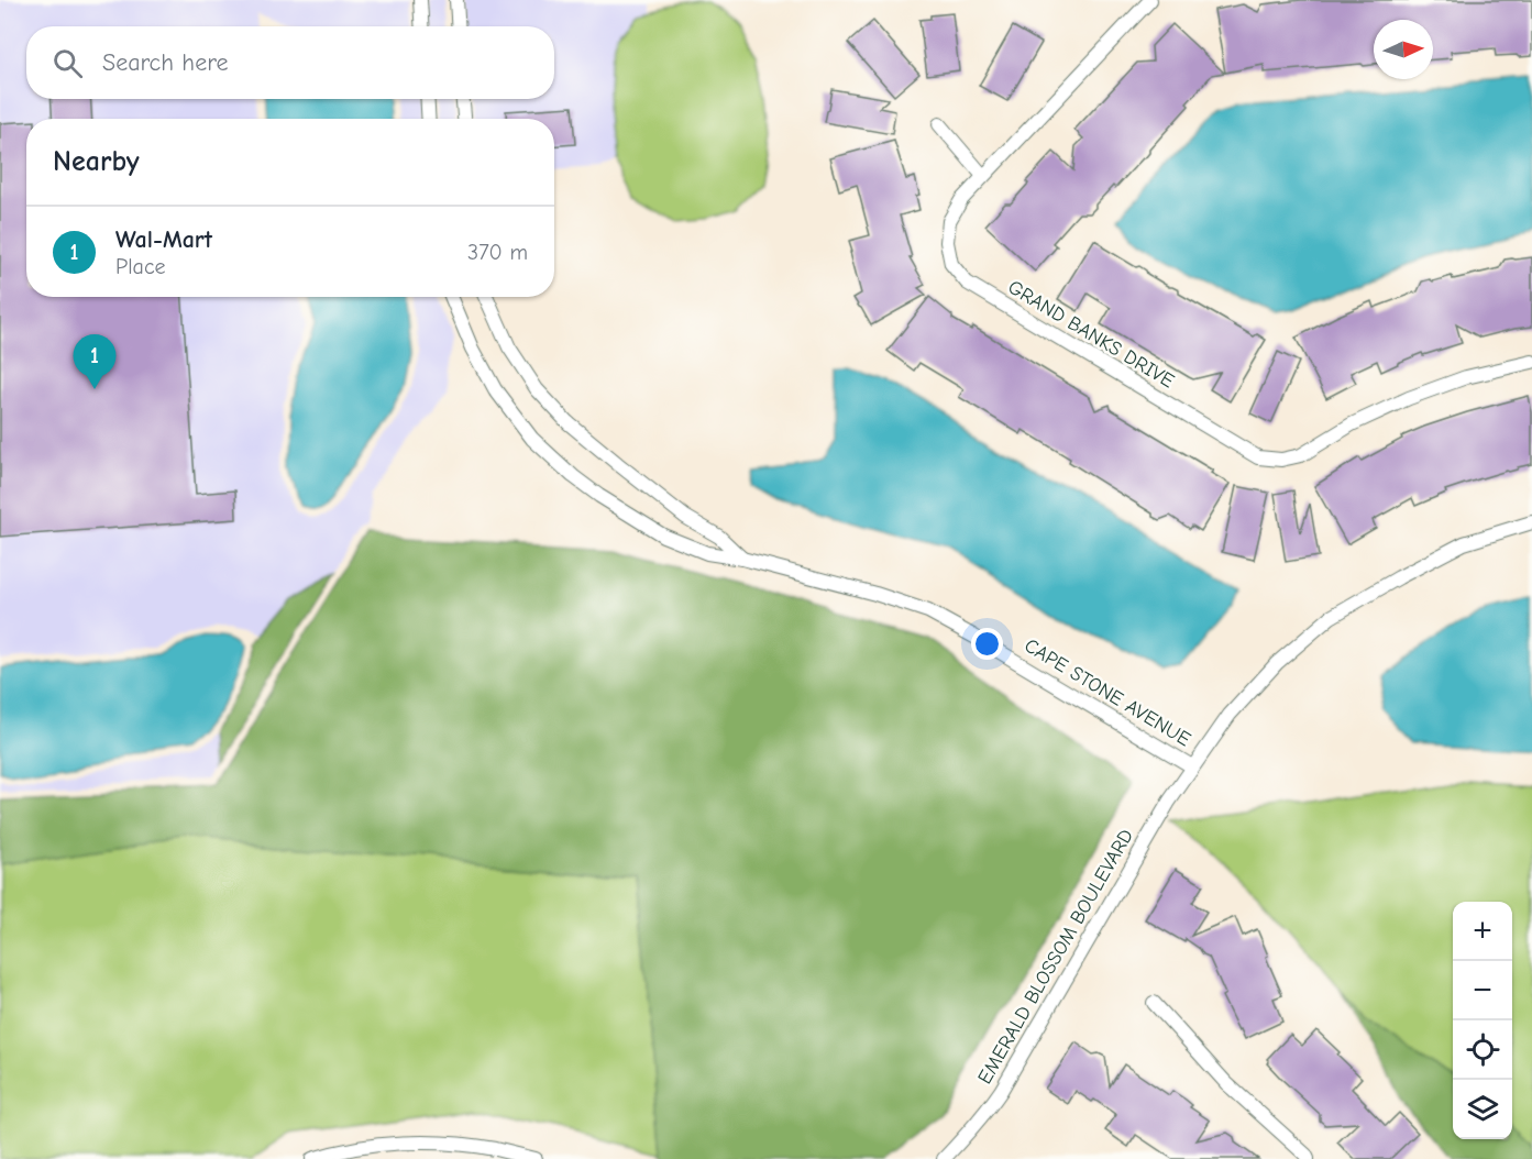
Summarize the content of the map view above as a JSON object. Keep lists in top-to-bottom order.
{
  "streets": {
    "street": ["GRAND BANKS DRIVE", "CAPE STONE AVENUE", "EMERALD BLOSSOM BOULEVARD"]
  },
  "crossings": [
    ["CAPE STONE AVENUE", "EMERALD BLOSSOM BOULEVARD"]
  ],
  "north": "right",
  "page": {
    "search": "Search here",
    "heading": "Nearby",
    "list": [
      {
        "mark": "1",
        "name": "Wal-Mart",
        "note": "Place",
        "value": "370 m"
      }
    ],
    "pins": "1",
    "map_buttons": ["+", "−"]
  }
}
